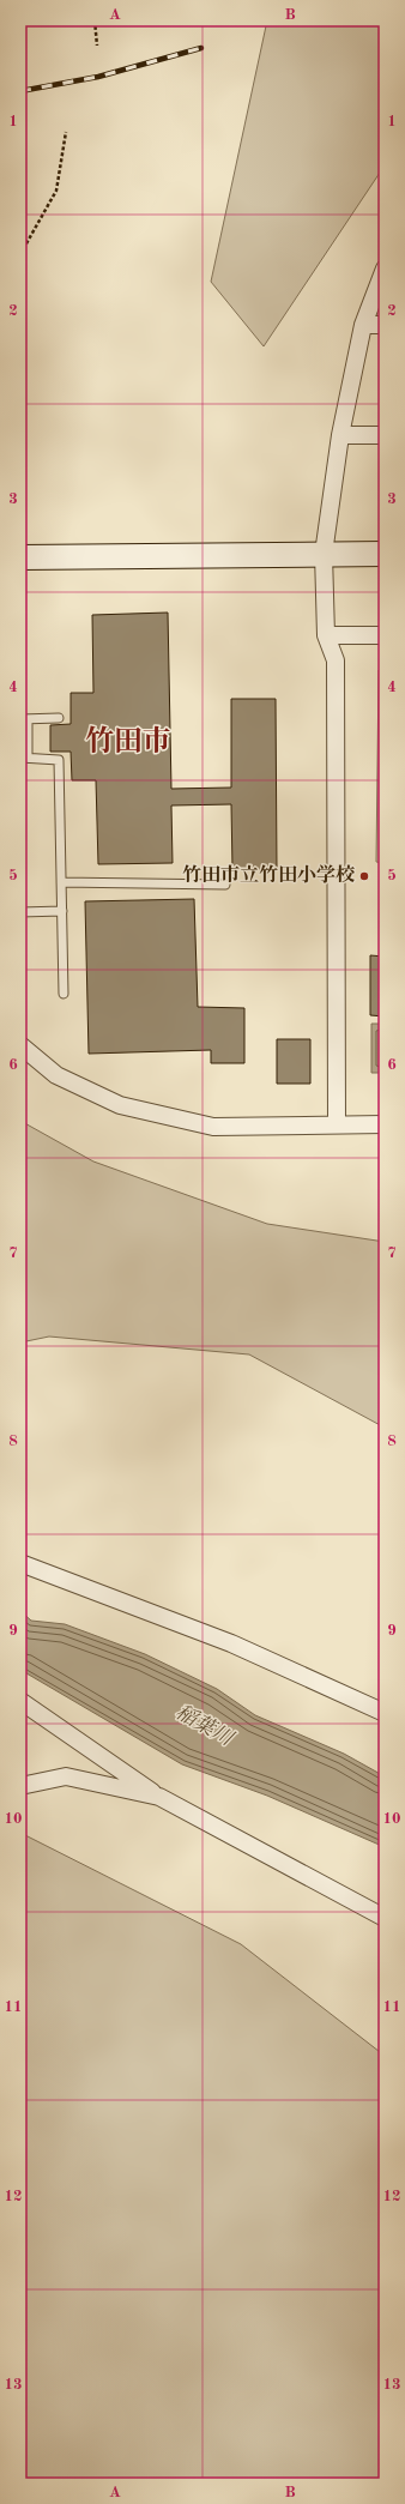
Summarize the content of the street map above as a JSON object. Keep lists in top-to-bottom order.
{
  "districts": ["竹田市"],
  "water": ["稲葉川"],
  "places": ["竹田市立竹田小学校"],
  "grid": {
    "columns": ["A", "B"],
    "rows": [
      "1",
      "2",
      "3",
      "4",
      "5",
      "6",
      "7",
      "8",
      "9",
      "10",
      "11",
      "12",
      "13"
    ]
  }
}
